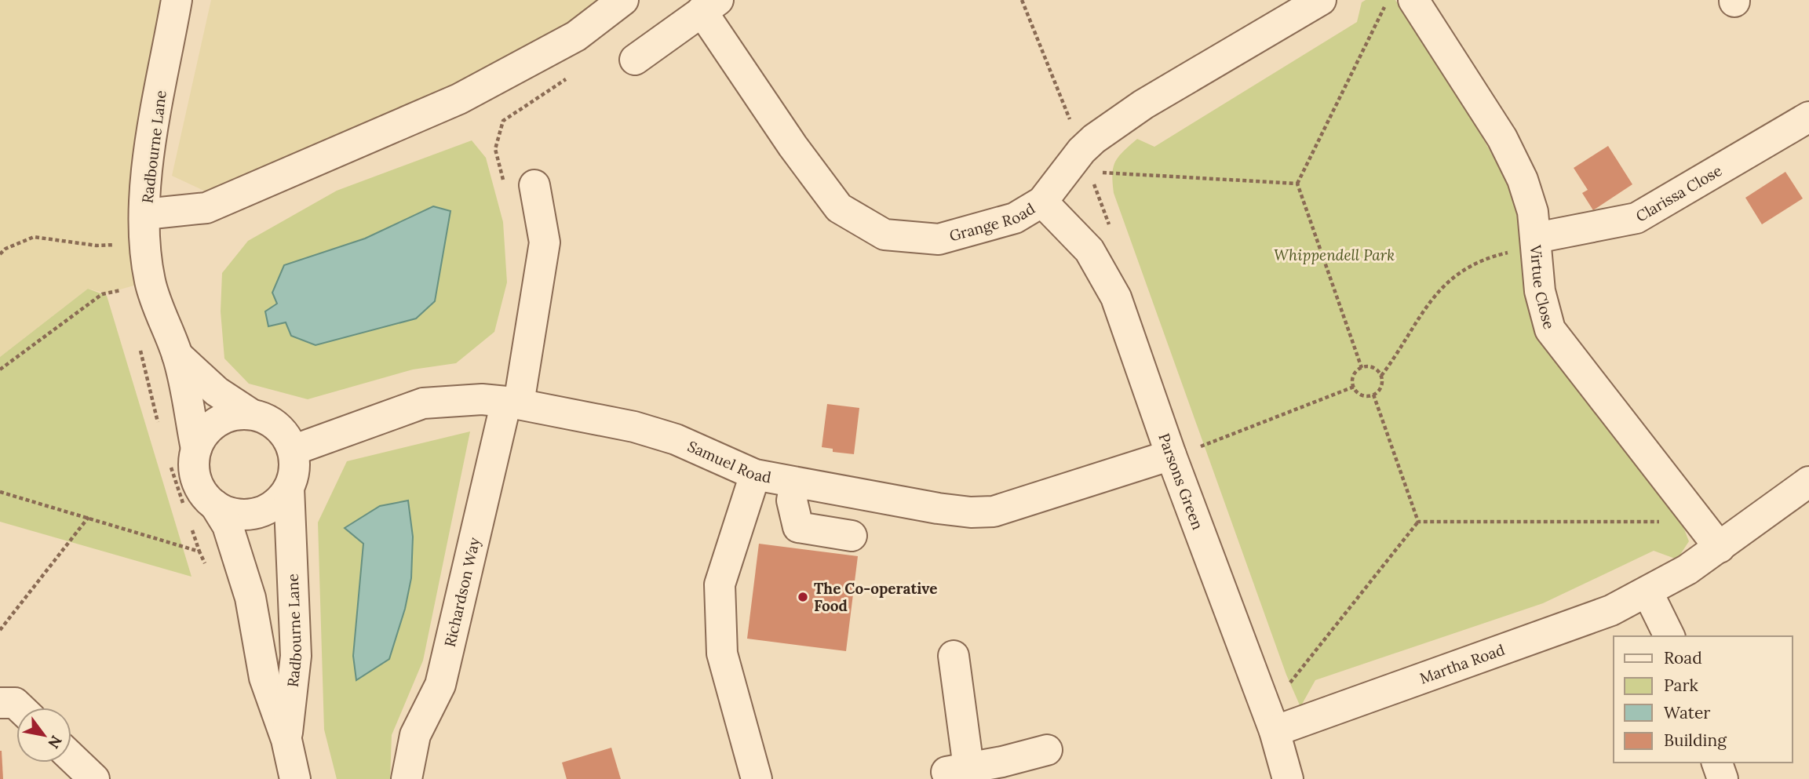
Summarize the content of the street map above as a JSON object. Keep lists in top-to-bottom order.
{
  "streets": {
    "street": [
      "Radbourne Lane",
      "Clarissa Close",
      "Grange Road",
      "Virtue Close",
      "Samuel Road",
      "Parsons Green",
      "Richardson Way",
      "Martha Road"
    ]
  },
  "crossings": [
    ["Radbourne Lane", "Samuel Road"],
    ["Clarissa Close", "Virtue Close"],
    ["Grange Road", "Parsons Green"],
    ["Virtue Close", "Martha Road"],
    ["Samuel Road", "Parsons Green"],
    ["Samuel Road", "Richardson Way"],
    ["Parsons Green", "Martha Road"]
  ],
  "parks": ["Whippendell Park"],
  "places": ["The Co-operative Food"],
  "legend": [
    "Road",
    "Park",
    "Water",
    "Building"
  ],
  "north": "bottom right"
}
